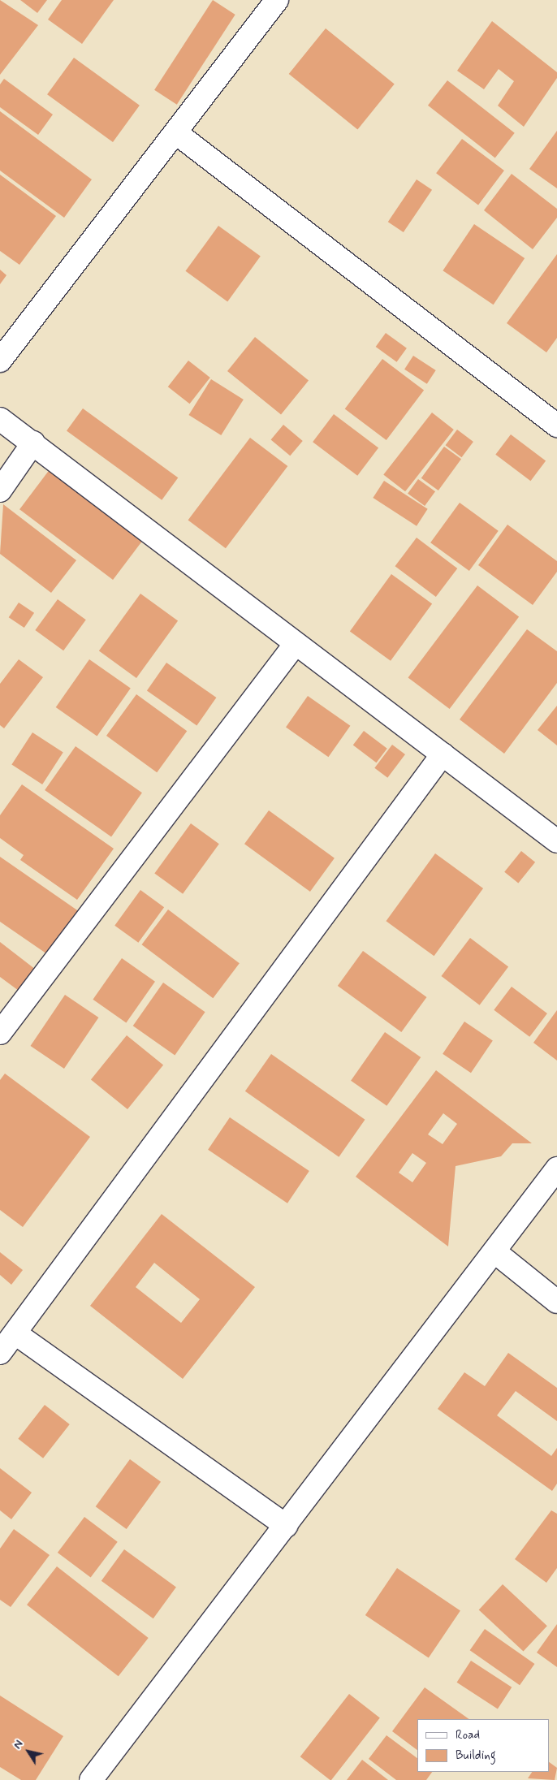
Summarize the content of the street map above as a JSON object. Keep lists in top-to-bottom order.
{
  "legend": ["Road", "Building"],
  "north": "top left"
}
